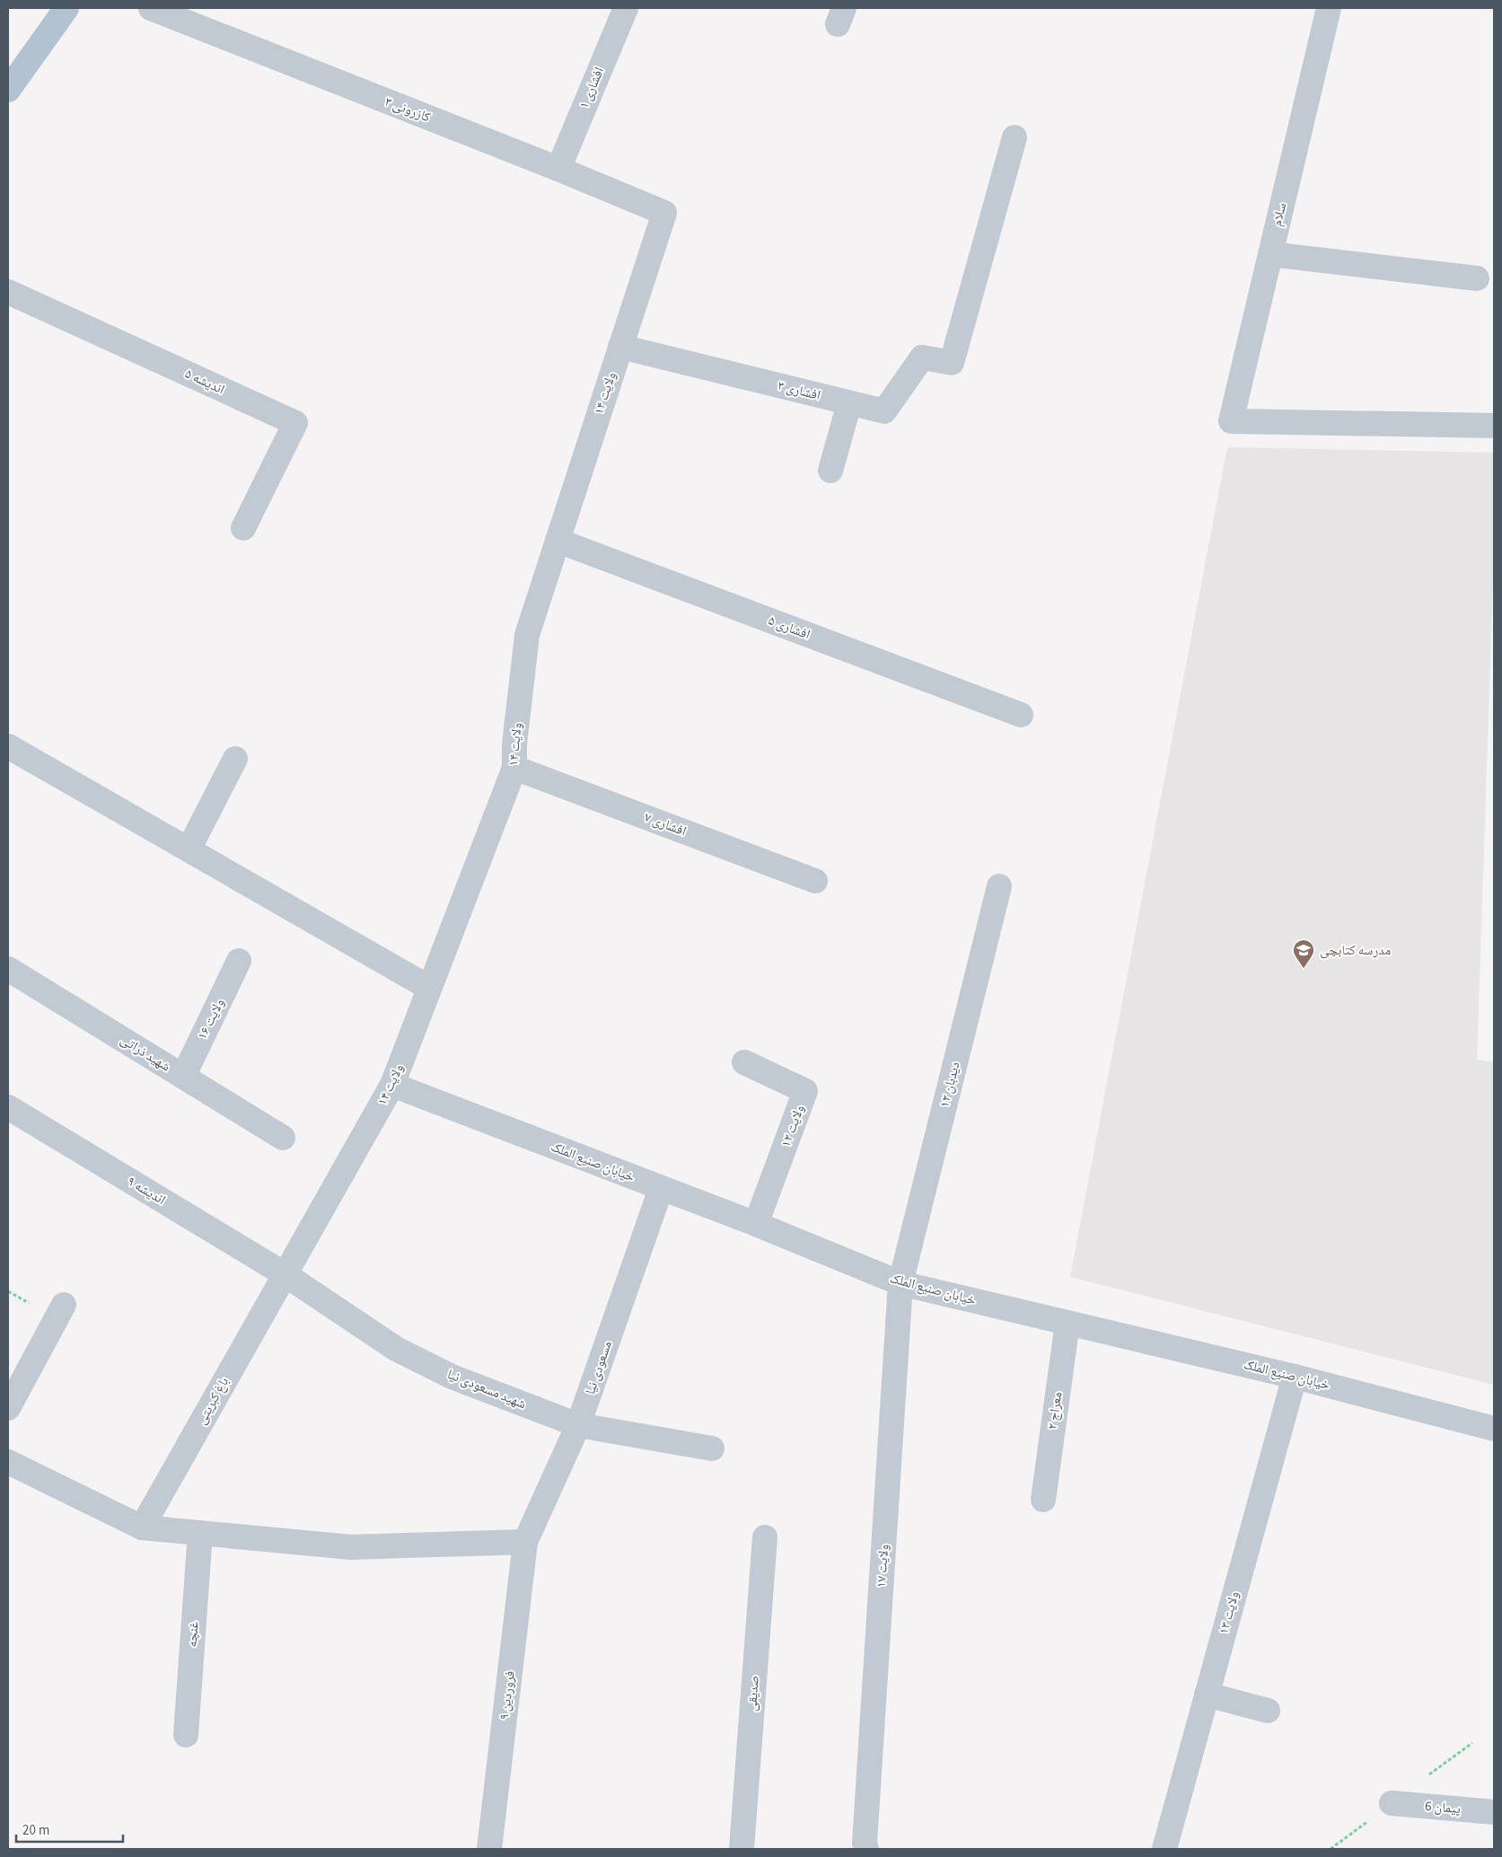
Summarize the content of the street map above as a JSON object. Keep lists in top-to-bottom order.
{
  "streets": {
    "street": [
      "افشاری ۱",
      "کازرونی ۳",
      "سلام",
      "اندیشه ۵",
      "افشاری ۳",
      "ولایت ۱۴",
      "افشاری ۵",
      "افشاری ۷",
      "ولایت ۱۶",
      "شهید ذراتی",
      "دیدبان ۱۲",
      "ولایت ۱۲",
      "خیابان صنیع الملک",
      "اندیشه ۹",
      "مسعودی نیا",
      "شهید مسعودی نیا",
      "باغ کبریتی",
      "معراج ۲",
      "ولایت ۱۷",
      "ولایت ۱۳",
      "غنچه",
      "صدیقی",
      "فروردین ۹",
      "پیمان 6"
    ]
  },
  "crossings": [
    ["افشاری ۱", "کازرونی ۳"],
    ["کازرونی ۳", "ولایت ۱۴"],
    ["افشاری ۳", "ولایت ۱۴"],
    ["ولایت ۱۴", "افشاری ۵"],
    ["ولایت ۱۴", "افشاری ۷"],
    ["ولایت ۱۴", "خیابان صنیع الملک"],
    ["ولایت ۱۴", "اندیشه ۹"],
    ["ولایت ۱۴", "شهید مسعودی نیا"],
    ["ولایت ۱۴", "باغ کبریتی"],
    ["ولایت ۱۶", "شهید ذراتی"],
    ["دیدبان ۱۲", "خیابان صنیع الملک"],
    ["دیدبان ۱۲", "ولایت ۱۷"],
    ["ولایت ۱۲", "خیابان صنیع الملک"],
    ["خیابان صنیع الملک", "مسعودی نیا"],
    ["خیابان صنیع الملک", "معراج ۲"],
    ["خیابان صنیع الملک", "ولایت ۱۷"],
    ["خیابان صنیع الملک", "ولایت ۱۳"],
    ["اندیشه ۹", "شهید مسعودی نیا"],
    ["اندیشه ۹", "باغ کبریتی"],
    ["مسعودی نیا", "شهید مسعودی نیا"],
    ["مسعودی نیا", "فروردین ۹"],
    ["شهید مسعودی نیا", "باغ کبریتی"]
  ],
  "places": {
    "school or university": ["مدرسه کتابچی"]
  },
  "scale_bar": "20 m"
}
